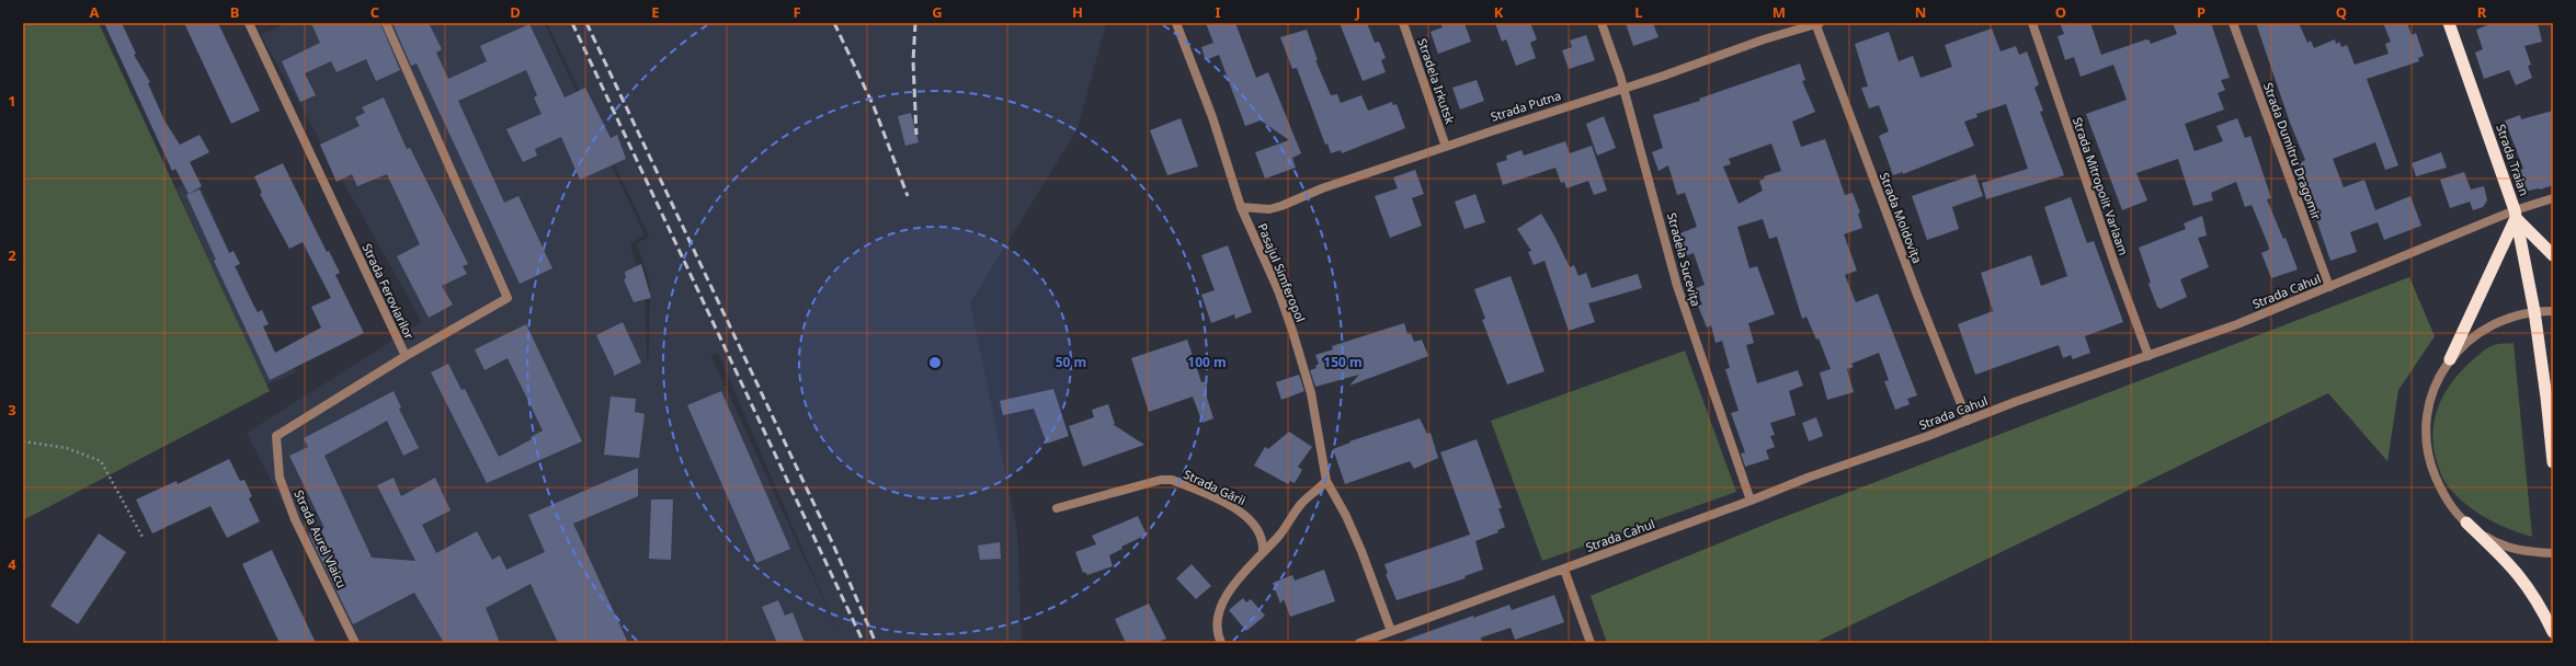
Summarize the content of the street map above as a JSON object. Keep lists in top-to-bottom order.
{
  "streets": {
    "highway": ["Strada Trаian"],
    "street": [
      "Stradela Irkutsk",
      "Strada Putna",
      "Strada Dumitru Dragomir",
      "Strada Mitropolit Varlaam",
      "Strada Moldovița",
      "Stradela Sucevița",
      "Pasajul Simferopol",
      "Strada Feroviarilor",
      "Strada Cahul",
      "Strada Gării",
      "Strada Aurel Vlaicu"
    ]
  },
  "crossings": [
    ["Stradela Irkutsk", "Strada Putna"],
    ["Strada Putna", "Strada Moldovița"],
    ["Strada Putna", "Stradela Sucevița"],
    ["Strada Putna", "Pasajul Simferopol"],
    ["Strada Dumitru Dragomir", "Strada Cahul"],
    ["Strada Trаian", "Strada Cahul"],
    ["Strada Mitropolit Varlaam", "Strada Cahul"],
    ["Strada Moldovița", "Strada Cahul"],
    ["Stradela Sucevița", "Strada Cahul"],
    ["Pasajul Simferopol", "Strada Cahul"],
    ["Strada Feroviarilor", "Strada Aurel Vlaicu"]
  ],
  "grid": {
    "columns": [
      "A",
      "B",
      "C",
      "D",
      "E",
      "F",
      "G",
      "H",
      "I",
      "J",
      "K",
      "L",
      "M",
      "N",
      "O",
      "P",
      "Q",
      "R"
    ],
    "rows": [
      "1",
      "2",
      "3",
      "4"
    ]
  },
  "rings": ["50 m", "100 m", "150 m"]
}
